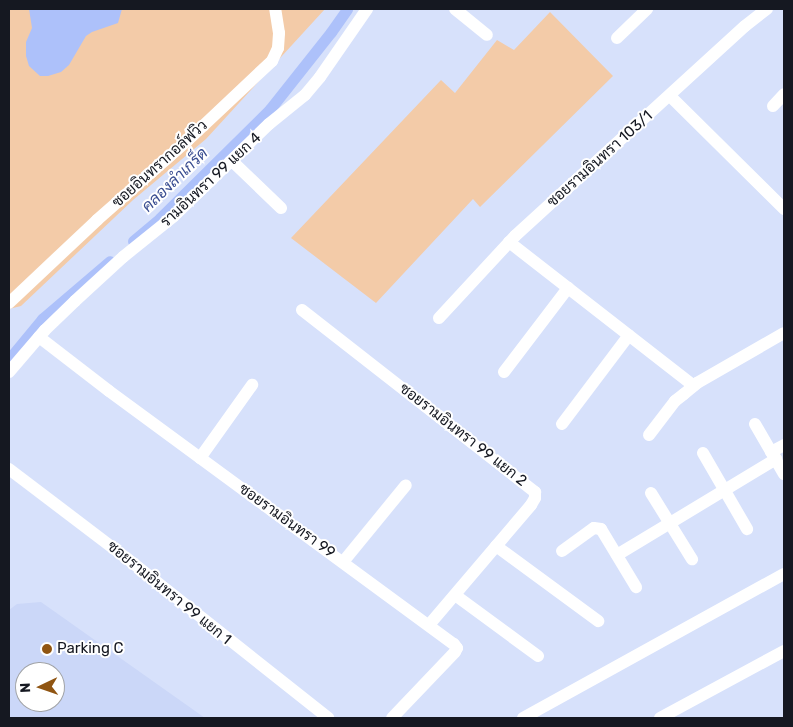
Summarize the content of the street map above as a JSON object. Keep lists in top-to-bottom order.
{
  "streets": {
    "street": [
      "ซอยรามอินทรา 103/1",
      "ซอยอินทรากอล์ฟวิว",
      "รามอินทรา 99 แยก 4",
      "ซอยรามอินทรา 99 แยก 2",
      "ซอยรามอินทรา 99",
      "ซอยรามอินทรา 99 แยก 1"
    ]
  },
  "crossings": [
    ["รามอินทรา 99 แยก 4", "ซอยรามอินทรา 99"],
    ["ซอยรามอินทรา 99 แยก 2", "ซอยรามอินทรา 99"]
  ],
  "water": ["คลองลำเกร็ด"],
  "places": ["Parking C"],
  "north": "left"
}
